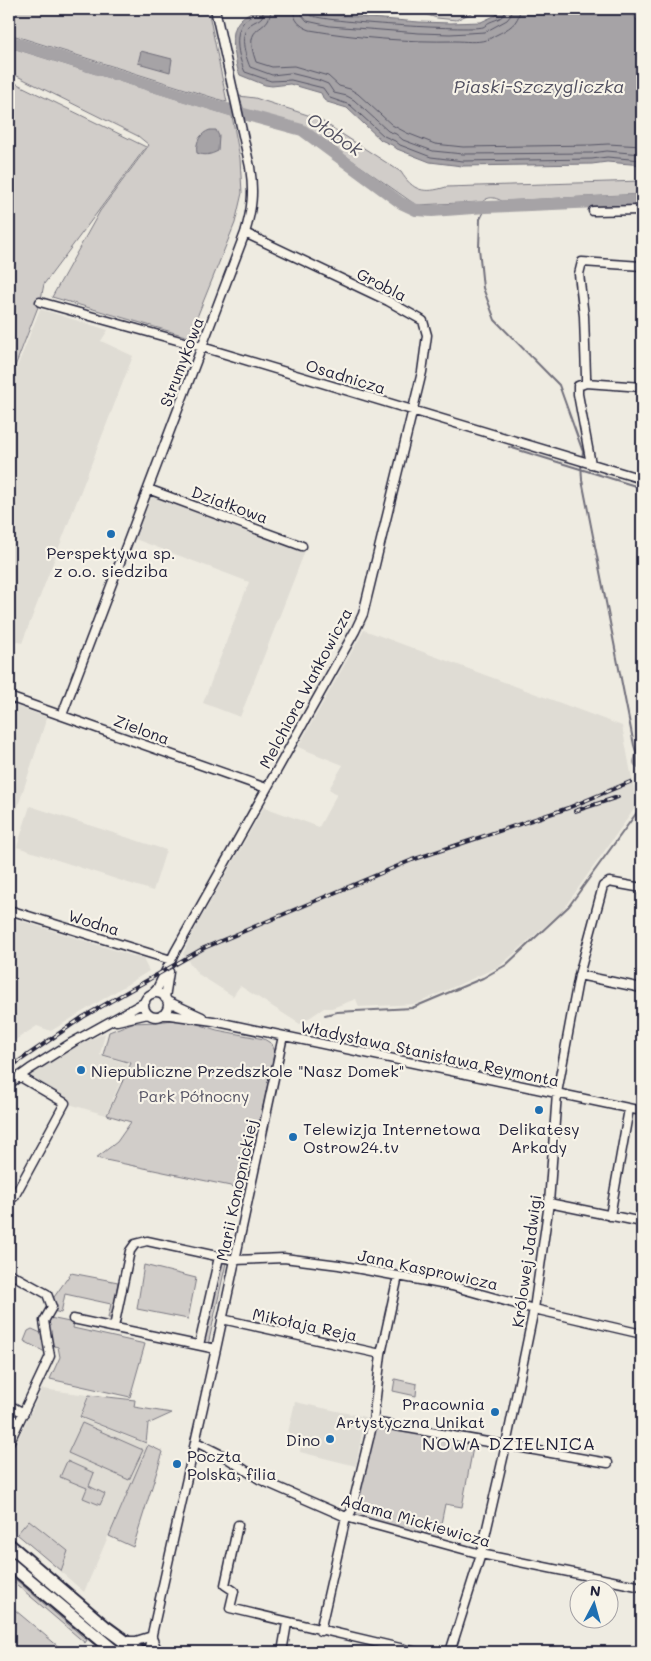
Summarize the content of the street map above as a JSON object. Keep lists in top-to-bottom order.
{
  "streets": {
    "street": [
      "Grobla",
      "Strumykowa",
      "Osadnicza",
      "Działkowa",
      "Melchiora Wańkowicza",
      "Zielona",
      "Wodna",
      "Władysława Stanisława Reymonta",
      "Marii Konopnickiej",
      "Królowej Jadwigi",
      "Jana Kasprowicza",
      "Mikołaja Reja",
      "Adama Mickiewicza"
    ]
  },
  "crossings": [
    ["Grobla", "Strumykowa"],
    ["Grobla", "Osadnicza"],
    ["Grobla", "Melchiora Wańkowicza"],
    ["Strumykowa", "Osadnicza"],
    ["Strumykowa", "Działkowa"],
    ["Strumykowa", "Zielona"],
    ["Osadnicza", "Melchiora Wańkowicza"],
    ["Melchiora Wańkowicza", "Zielona"],
    ["Melchiora Wańkowicza", "Wodna"],
    ["Melchiora Wańkowicza", "Władysława Stanisława Reymonta"],
    ["Władysława Stanisława Reymonta", "Marii Konopnickiej"],
    ["Władysława Stanisława Reymonta", "Królowej Jadwigi"],
    ["Marii Konopnickiej", "Jana Kasprowicza"],
    ["Marii Konopnickiej", "Mikołaja Reja"],
    ["Marii Konopnickiej", "Adama Mickiewicza"],
    ["Królowej Jadwigi", "Jana Kasprowicza"],
    ["Królowej Jadwigi", "Adama Mickiewicza"]
  ],
  "districts": ["NOWA DZIELNICA"],
  "water": ["Piaski-Szczygliczka", "Ołobok"],
  "parks": ["Park Północny"],
  "places": [
    "Perspektywa sp. z o.o. siedziba",
    "Niepubliczne Przedszkole \"Nasz Domek\"",
    "Delikatesy Arkady",
    "Telewizja Internetowa Ostrow24.tv",
    "Pracownia Artystyczna Unikat",
    "Dino",
    "Poczta Polska, filia"
  ],
  "north": "top"
}
